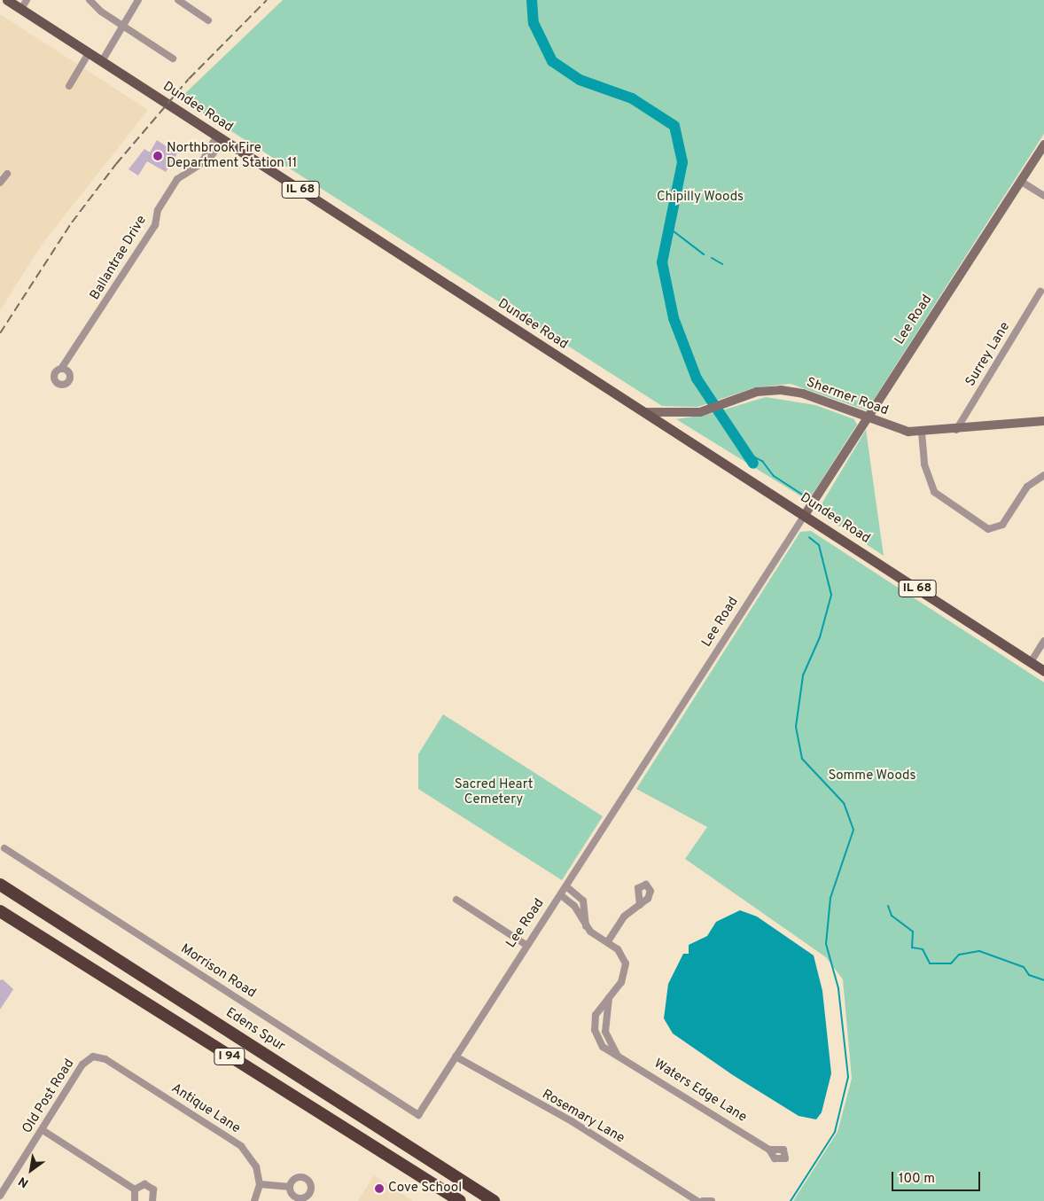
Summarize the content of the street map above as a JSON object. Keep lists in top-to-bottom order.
{
  "streets": {
    "highway": ["Edens Spur", "I 94"],
    "main road": ["Dundee Road", "IL 68"],
    "street": [
      "Ballantrae Drive",
      "Lee Road",
      "Surrey Lane",
      "Shermer Road",
      "Morrison Road",
      "Waters Edge Lane",
      "Old Post Road",
      "Antique Lane",
      "Rosemary Lane"
    ]
  },
  "crossings": [
    ["Dundee Road", "Ballantrae Drive"],
    ["Dundee Road", "Lee Road"],
    ["Dundee Road", "Shermer Road"],
    ["Lee Road", "Shermer Road"],
    ["Lee Road", "Morrison Road"],
    ["Lee Road", "Rosemary Lane"],
    ["Surrey Lane", "Shermer Road"],
    ["Old Post Road", "Antique Lane"]
  ],
  "parks": ["Chipilly Woods", "Somme Woods", "Sacred Heart Cemetery"],
  "places": ["Northbrook Fire Department Station 11", "Cove School"],
  "scale_bar": "100 m",
  "north": "bottom left"
}
